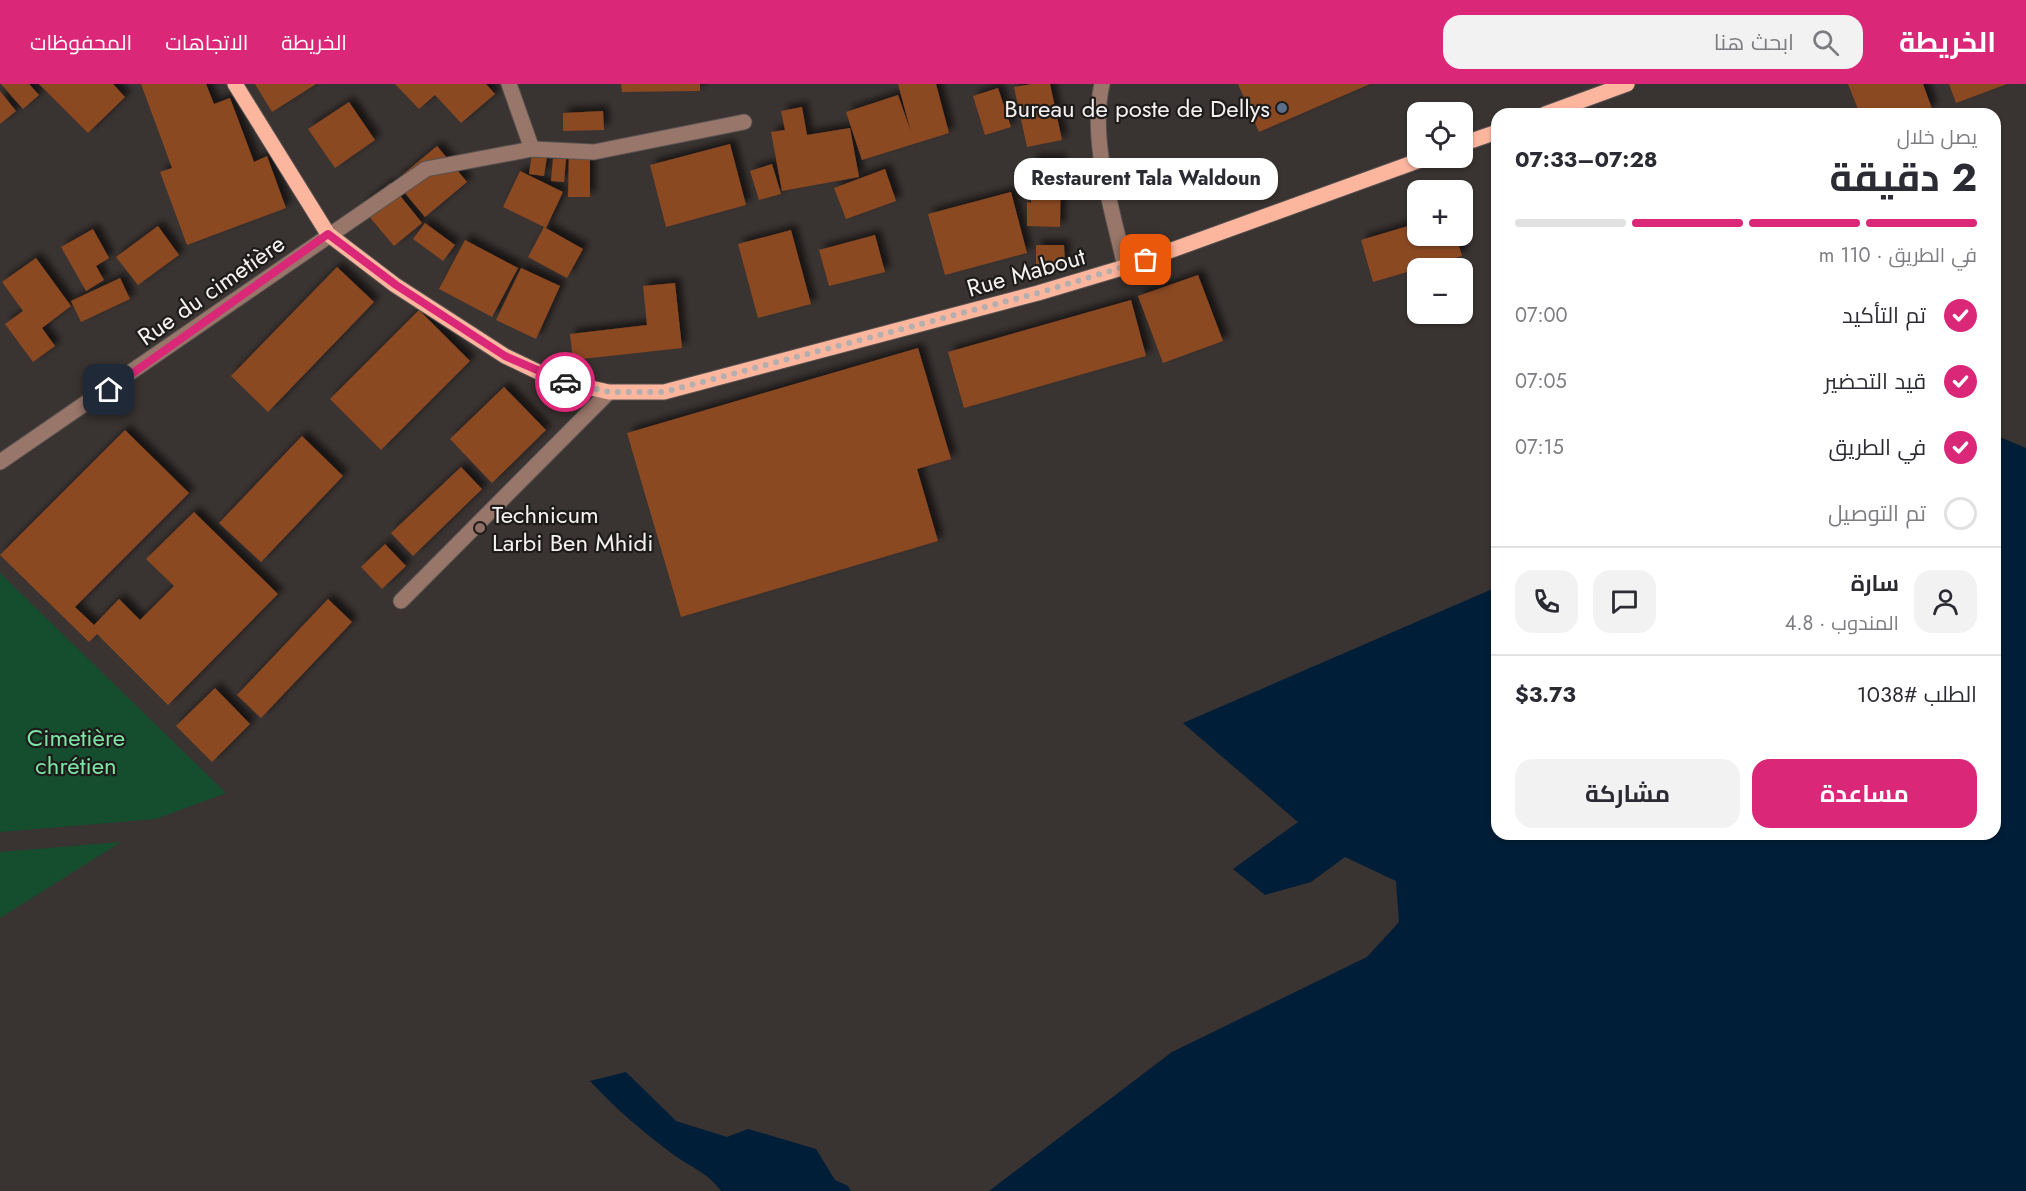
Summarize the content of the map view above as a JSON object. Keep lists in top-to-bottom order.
{
  "streets": {
    "main road": ["Rue Mabout"],
    "street": ["Rue du cimetière"]
  },
  "crossings": [
    ["Rue Mabout", "Rue du cimetière"]
  ],
  "parks": ["Cimetière chrétien"],
  "places": ["Bureau de poste de Dellys", "Restaurent Tala Waldoun", "Technicum Larbi Ben Mhidi"],
  "page": {
    "header": "الخريطة",
    "search": "ابحث هنا",
    "nav": ["الخريطة", "الاتجاهات", "المحفوظات"],
    "map_buttons": ["+", "−"],
    "heading": ["2 دقيقة", "يصل خلال", "07:28–07:33"],
    "panel": [
      "سارة",
      "المندوب · 4.8",
      "الطلب #1038",
      "$3.73"
    ],
    "bubble": "Restaurent Tala Waldoun",
    "bar": "في الطريق · 110 m",
    "list": [
      ["تم التأكيد", "07:00"],
      ["قيد التحضير", "07:05"],
      ["في الطريق", "07:15"],
      "تم التوصيل"
    ],
    "buttons": ["مساعدة", "مشاركة"]
  }
}
